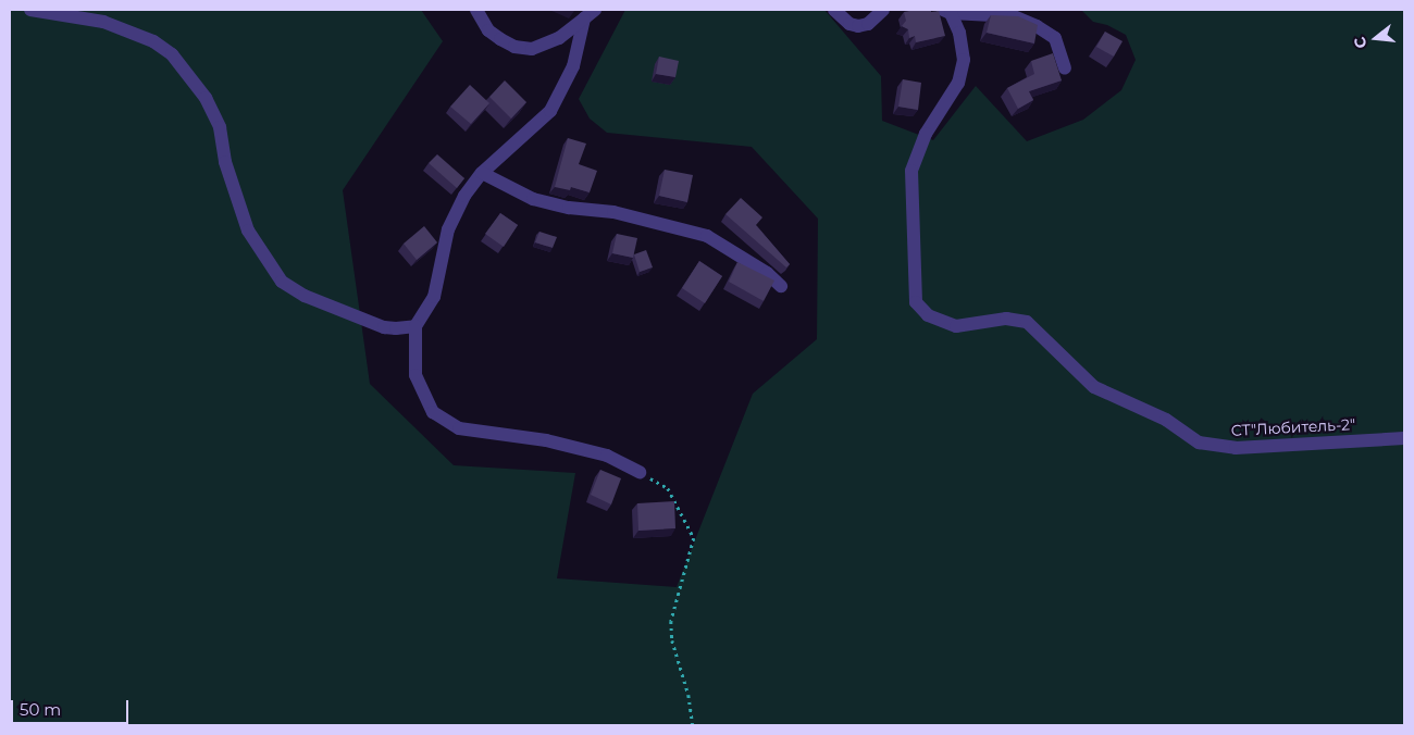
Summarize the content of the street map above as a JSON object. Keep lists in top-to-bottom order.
{
  "streets": {
    "street": ["СТ\"Любитель-2\""]
  },
  "scale_bar": "50 m",
  "north": "left"
}
